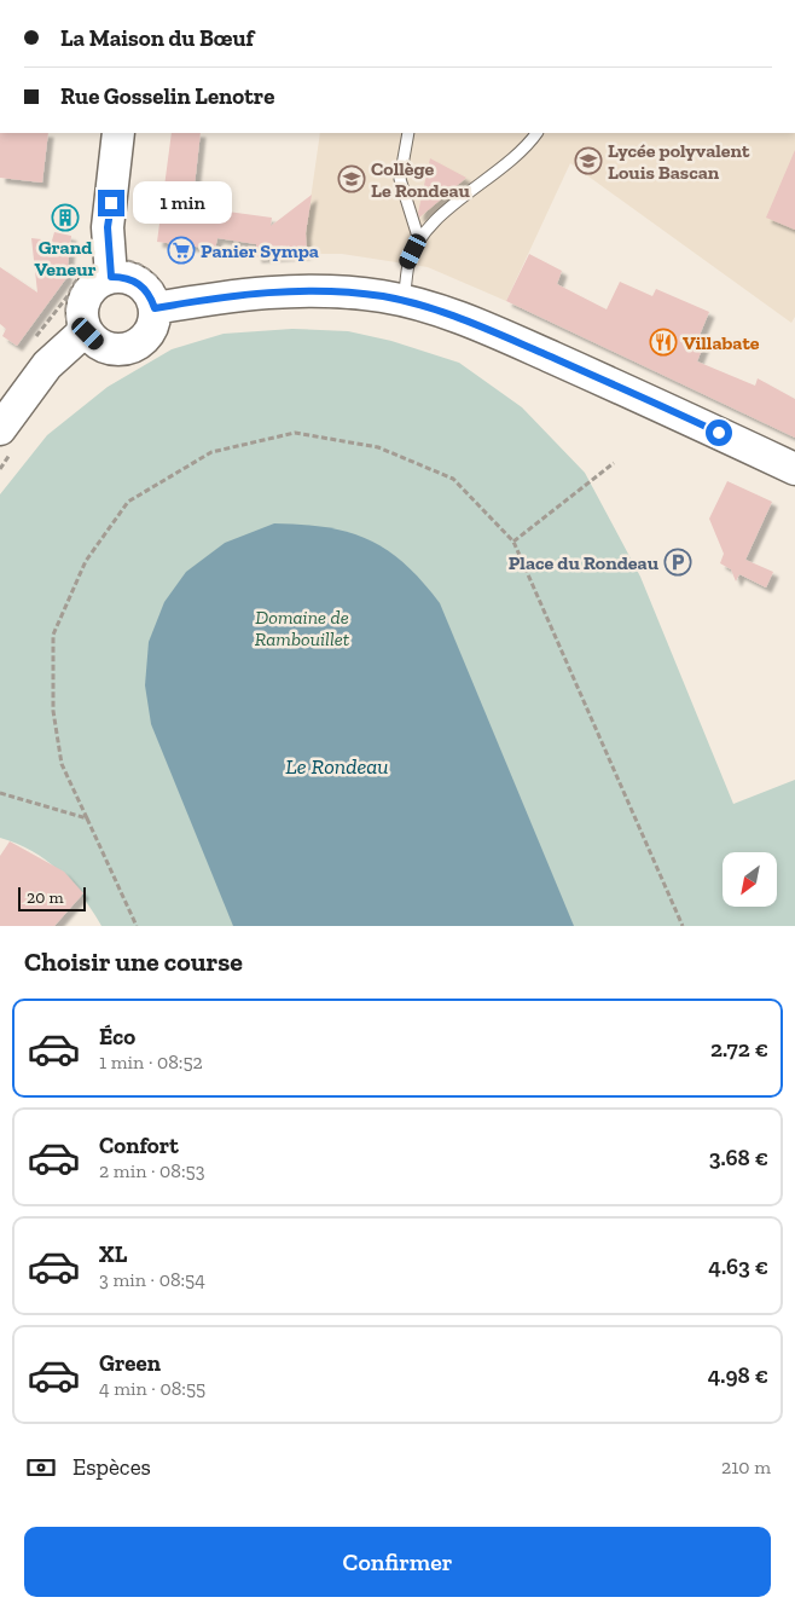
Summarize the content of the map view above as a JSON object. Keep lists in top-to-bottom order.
{
  "water": ["Le Rondeau"],
  "parks": ["Domaine de Rambouillet"],
  "places": {
    "school or university": ["Lycée polyvalent Louis Bascan", "Collège Le Rondeau"],
    "building": ["Grand Veneur"],
    "supermarket": ["Panier Sympa"],
    "restaurant": ["Villabate"],
    "parking": ["Place du Rondeau"]
  },
  "scale_bar": "20 m",
  "north": "bottom left",
  "page": {
    "banner": ["La Maison du Bœuf", "Rue Gosselin Lenotre"],
    "bubble": "1 min",
    "scale": "20 m",
    "heading": "Choisir une course",
    "list": [
      {
        "name": "Éco",
        "note": "1 min · 08:52",
        "value": "2.72 €"
      },
      {
        "name": "Confort",
        "note": "2 min · 08:53",
        "value": "3.68 €"
      },
      {
        "name": "XL",
        "note": "3 min · 08:54",
        "value": "4.63 €"
      },
      {
        "name": "Green",
        "note": "4 min · 08:55",
        "value": "4.98 €"
      }
    ],
    "pay": ["Espèces", "210 m"],
    "buttons": "Confirmer"
  }
}
